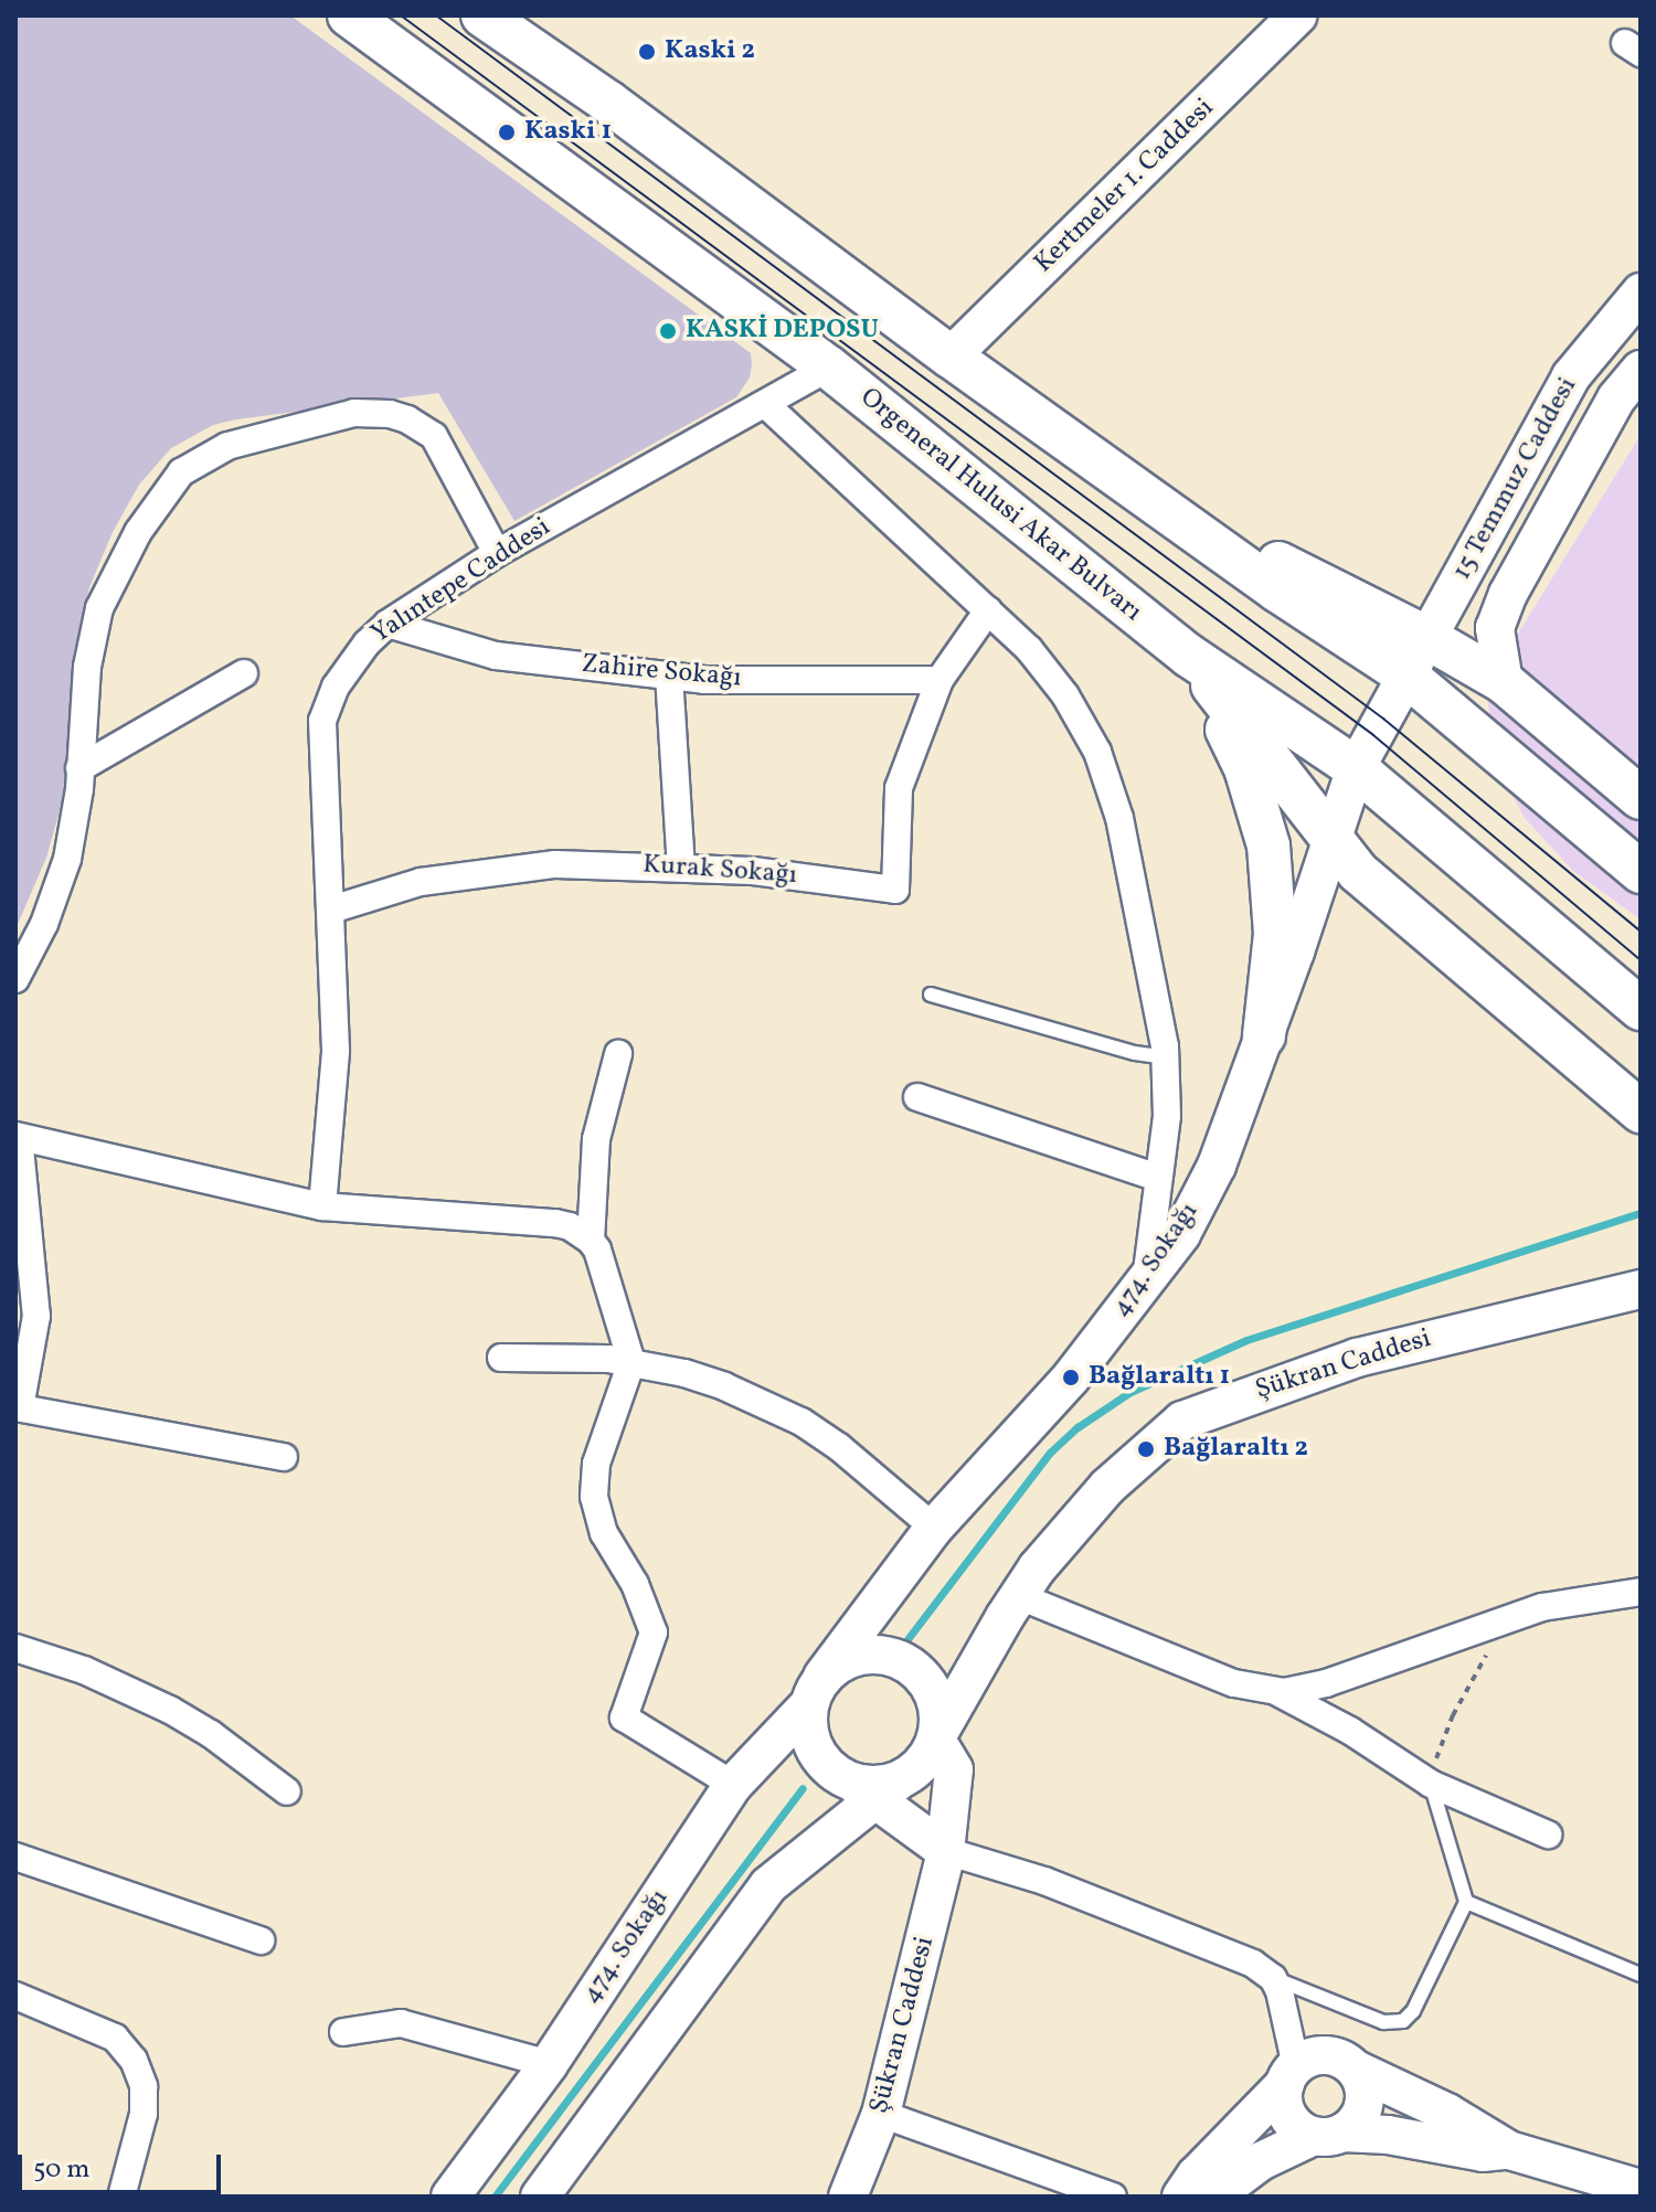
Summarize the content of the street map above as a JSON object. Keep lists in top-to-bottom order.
{
  "streets": {
    "main road": ["Orgeneral Hulusi Akar Bulvarı"],
    "street": [
      "Kertmeler 1. Caddesi",
      "15 Temmuz Caddesi",
      "Yalıntepe Caddesi",
      "Zahire Sokağı",
      "Kurak Sokağı",
      "474. Sokağı",
      "Şükran Caddesi"
    ]
  },
  "crossings": [
    ["15 Temmuz Caddesi", "Orgeneral Hulusi Akar Bulvarı"],
    ["15 Temmuz Caddesi", "474. Sokağı"],
    ["Orgeneral Hulusi Akar Bulvarı", "Yalıntepe Caddesi"],
    ["Orgeneral Hulusi Akar Bulvarı", "474. Sokağı"],
    ["Yalıntepe Caddesi", "Zahire Sokağı"],
    ["Yalıntepe Caddesi", "Kurak Sokağı"],
    ["Zahire Sokağı", "Kurak Sokağı"],
    ["474. Sokağı", "Şükran Caddesi"]
  ],
  "places": [
    "Kaski 2",
    "Kaski 1",
    "KASKİ DEPOSU",
    "Bağlaraltı 1",
    "Bağlaraltı 2"
  ],
  "scale_bar": "50 m"
}
